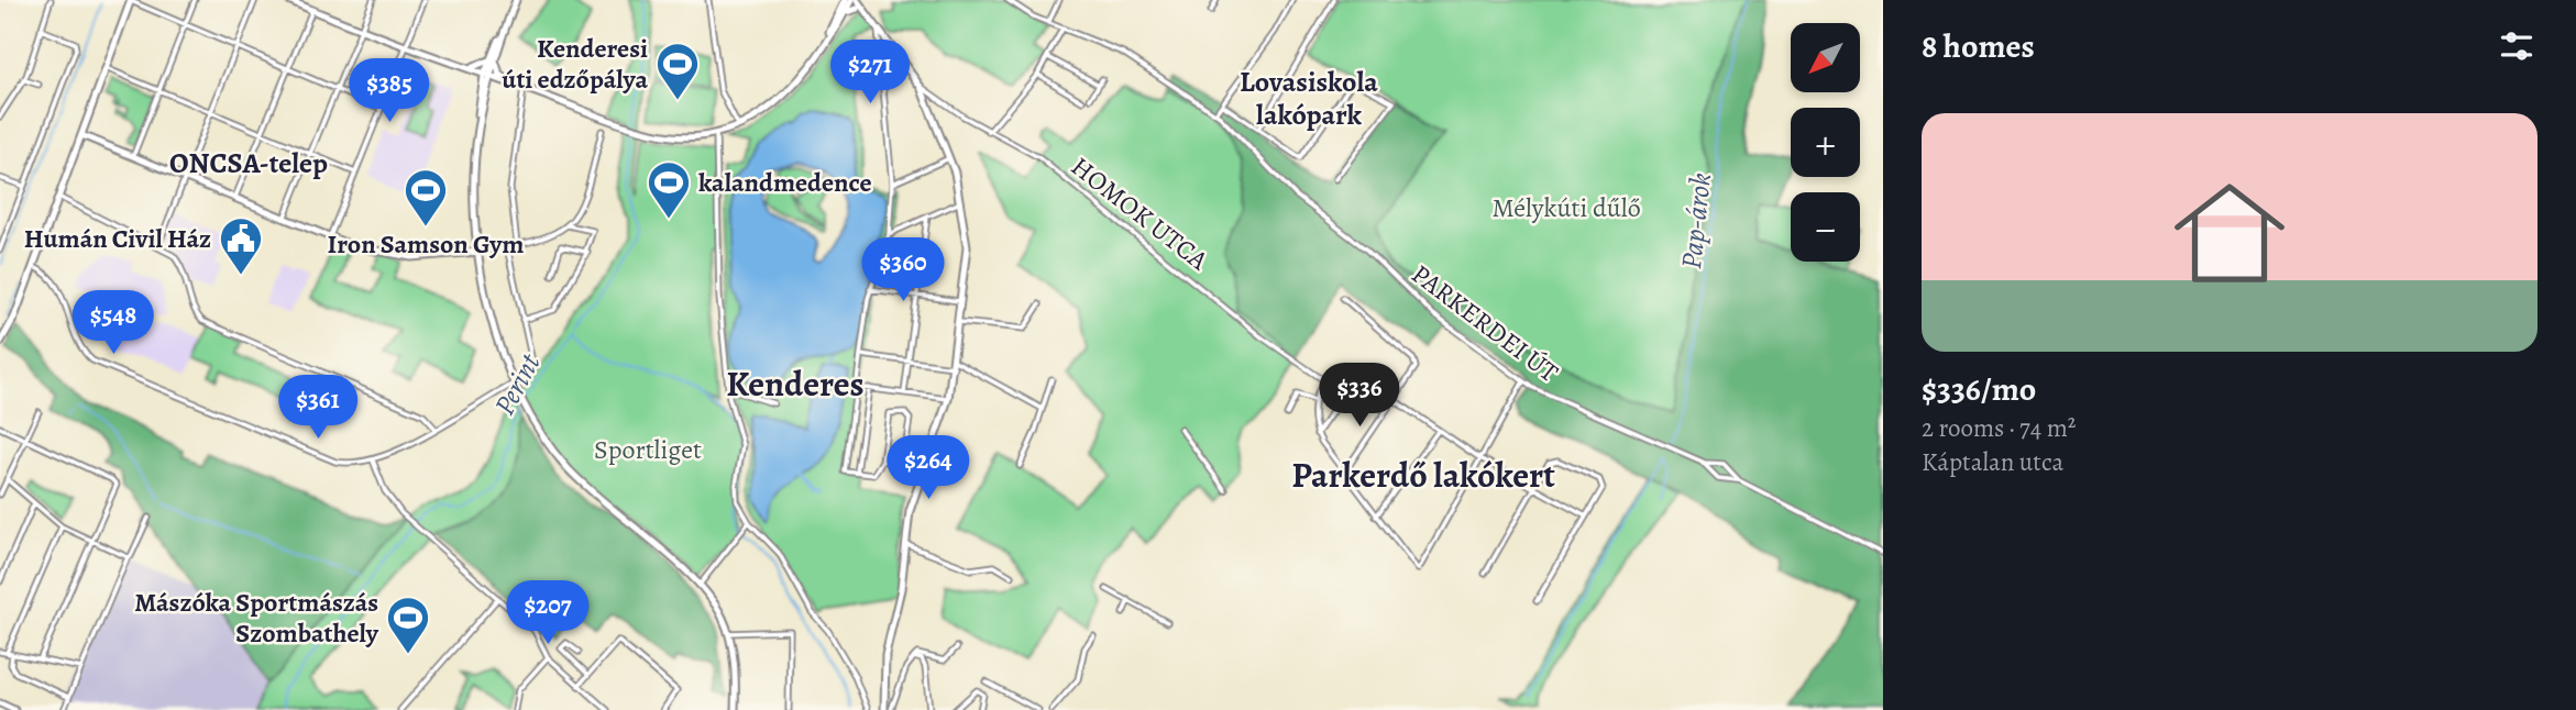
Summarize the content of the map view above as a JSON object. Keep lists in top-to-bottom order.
{
  "streets": {
    "street": ["HOMOK UTCA", "PARKERDEI ÚT"]
  },
  "districts": [
    "Lovasiskola lakópark",
    "ONCSA-telep",
    "Kenderes",
    "Parkerdő lakókert"
  ],
  "water": ["Pap-árok", "Perint"],
  "parks": ["Mélykúti dűlő", "Sportliget"],
  "places": {
    "sports": [
      "Kenderesi úti edzőpálya",
      "kalandmedence",
      "Iron Samson Gym",
      "Mászóka Sportmászás Szombathely"
    ],
    "public building": ["Humán Civil Ház"]
  },
  "north": "bottom left",
  "page": {
    "heading": "8 homes",
    "map_buttons": ["+", "−"],
    "price": [
      "$271",
      "$385",
      "$360",
      "$548",
      "$336",
      "$361",
      "$264",
      "$207"
    ],
    "list": [
      {
        "name": "$336/mo",
        "note": "2 rooms · 74 m² · Káptalan utca"
      }
    ]
  }
}
